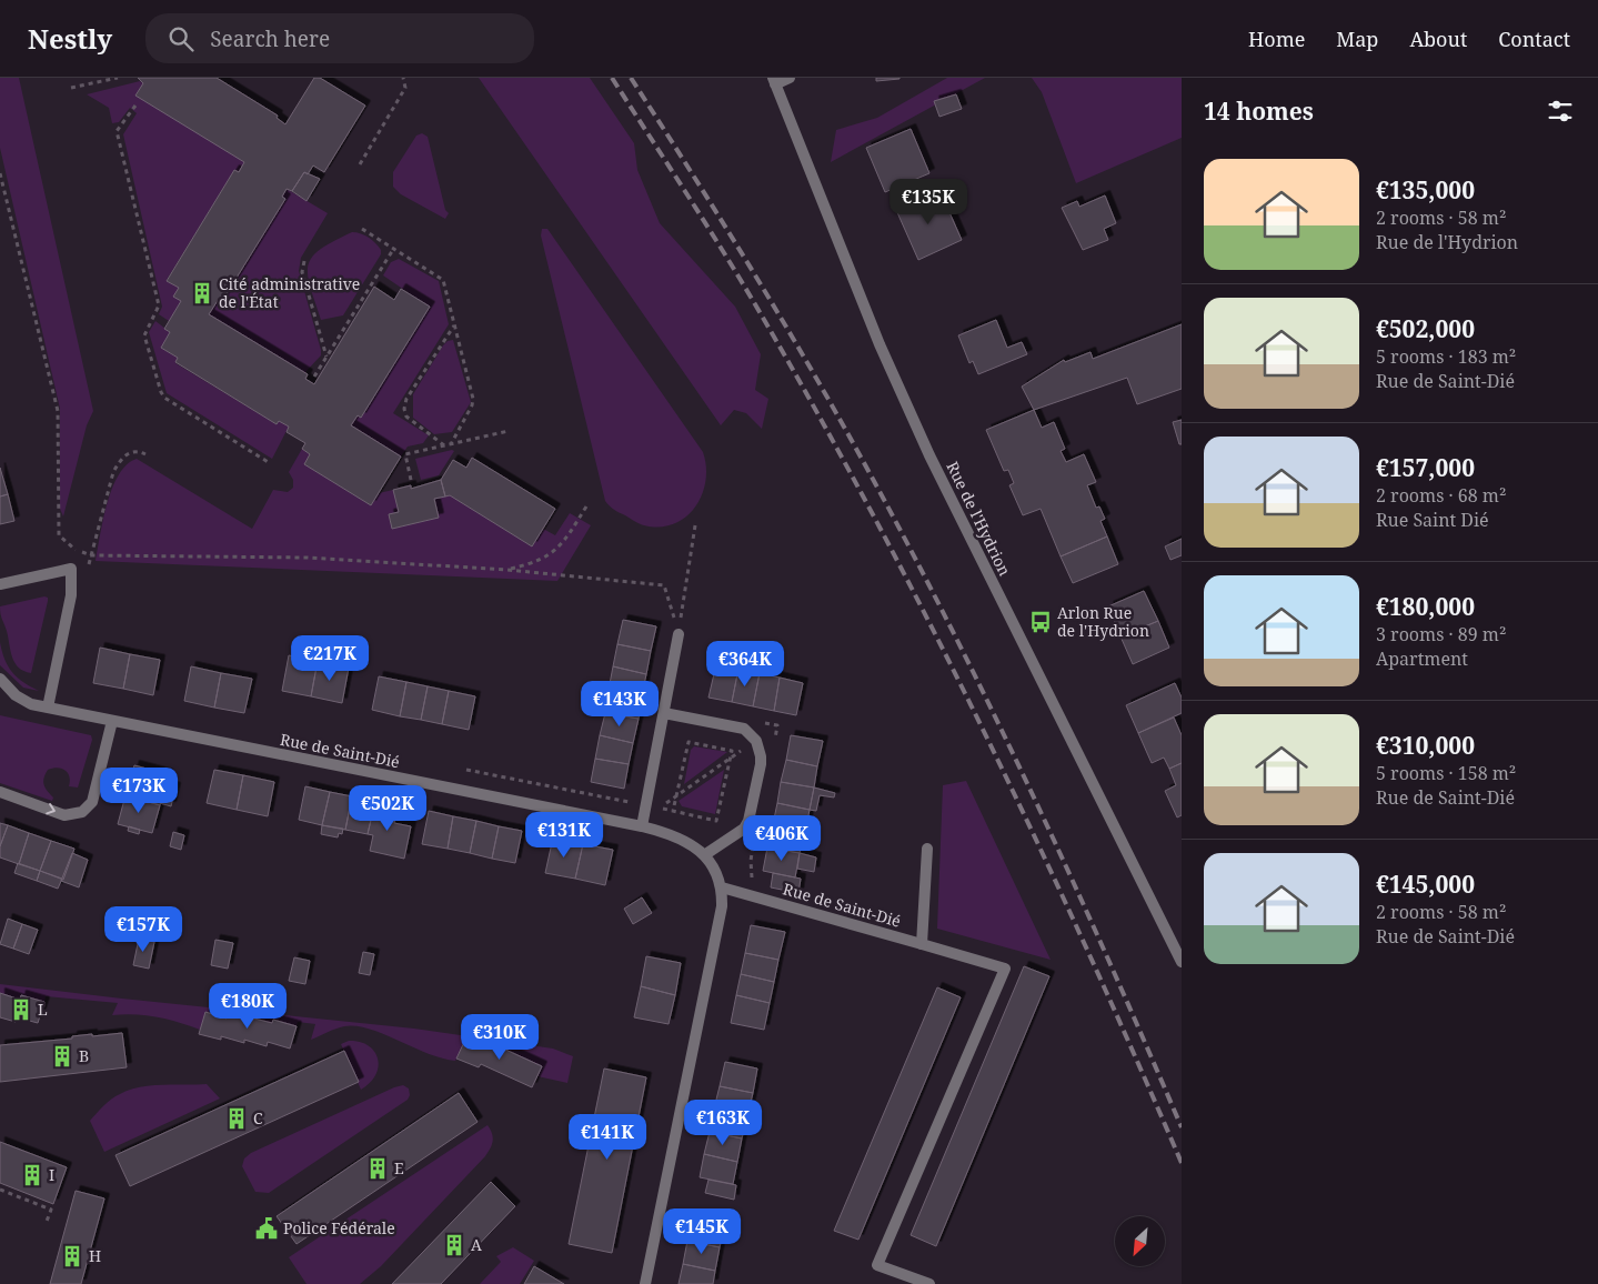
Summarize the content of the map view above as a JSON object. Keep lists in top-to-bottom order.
{
  "streets": {
    "street": ["Rue de l'Hydrion", "Rue de Saint-Dié"]
  },
  "places": {
    "building": [
      "Cité administrative de l'État",
      "L",
      "B",
      "C",
      "E",
      "I",
      "A",
      "H"
    ],
    "bus stop": ["Arlon Rue de l'Hydrion"],
    "public building": ["Police Fédérale"]
  },
  "north": "bottom left",
  "page": {
    "header": "Nestly",
    "search": "Search here",
    "nav": [
      "Home",
      "Map",
      "About",
      "Contact"
    ],
    "heading": "14 homes",
    "list": [
      {
        "name": "€135,000",
        "note": "2 rooms · 58 m² · Rue de l'Hydrion"
      },
      {
        "name": "€502,000",
        "note": "5 rooms · 183 m² · Rue de Saint-Dié"
      },
      {
        "name": "€157,000",
        "note": "2 rooms · 68 m² · Rue Saint Dié"
      },
      {
        "name": "€180,000",
        "note": "3 rooms · 89 m² · Apartment"
      },
      {
        "name": "€310,000",
        "note": "5 rooms · 158 m² · Rue de Saint-Dié"
      },
      {
        "name": "€145,000",
        "note": "2 rooms · 58 m² · Rue de Saint-Dié"
      }
    ],
    "price": [
      "€135K",
      "€217K",
      "€364K",
      "€143K",
      "€173K",
      "€502K",
      "€131K",
      "€406K",
      "€157K",
      "€180K",
      "€310K",
      "€163K",
      "€141K",
      "€145K"
    ]
  }
}
